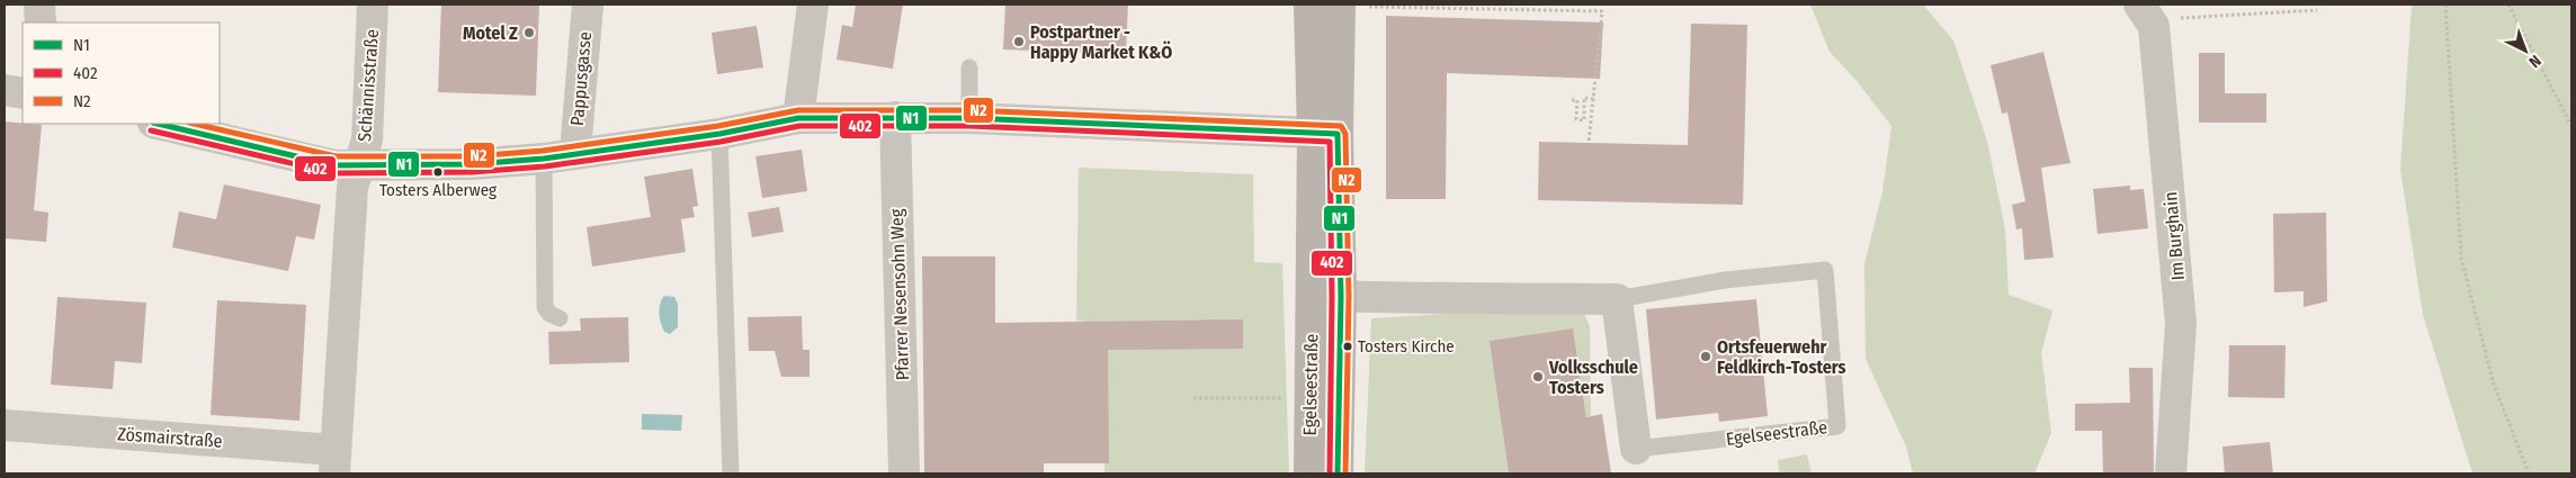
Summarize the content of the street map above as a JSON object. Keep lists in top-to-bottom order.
{
  "streets": {
    "main road": ["Egelseestraße"],
    "street": [
      "Pappusgasse",
      "Schännisstraße",
      "Im Burghain",
      "Pfarrer Nesensohn Weg",
      "Zösmairstraße"
    ]
  },
  "crossings": [
    ["Schännisstraße", "Zösmairstraße"]
  ],
  "places": [
    "Motel Z",
    "Postpartner - Happy Market K&Ö",
    "Tosters Alberweg",
    "Tosters Kirche",
    "Ortsfeuerwehr Feldkirch-Tosters",
    "Volksschule Tosters"
  ],
  "lines": ["transit line N2", "transit line N1", "transit line 402"],
  "legend": ["N1", "402", "N2"],
  "north": "bottom right"
}
